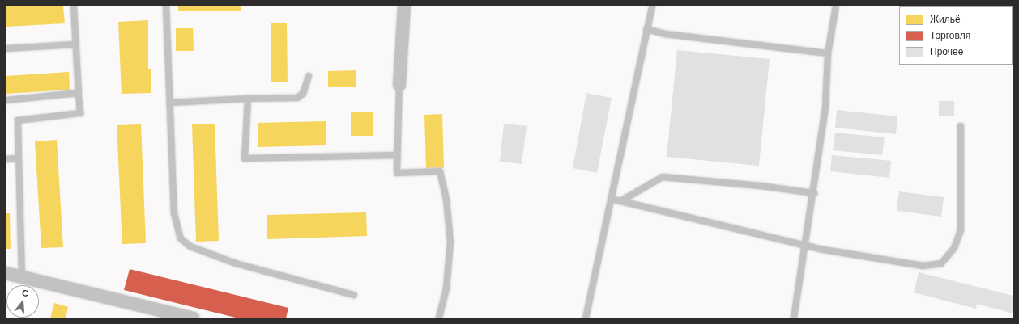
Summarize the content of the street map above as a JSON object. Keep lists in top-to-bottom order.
{
  "legend": ["Жильё", "Торговля", "Прочее"],
  "north": "top"
}
